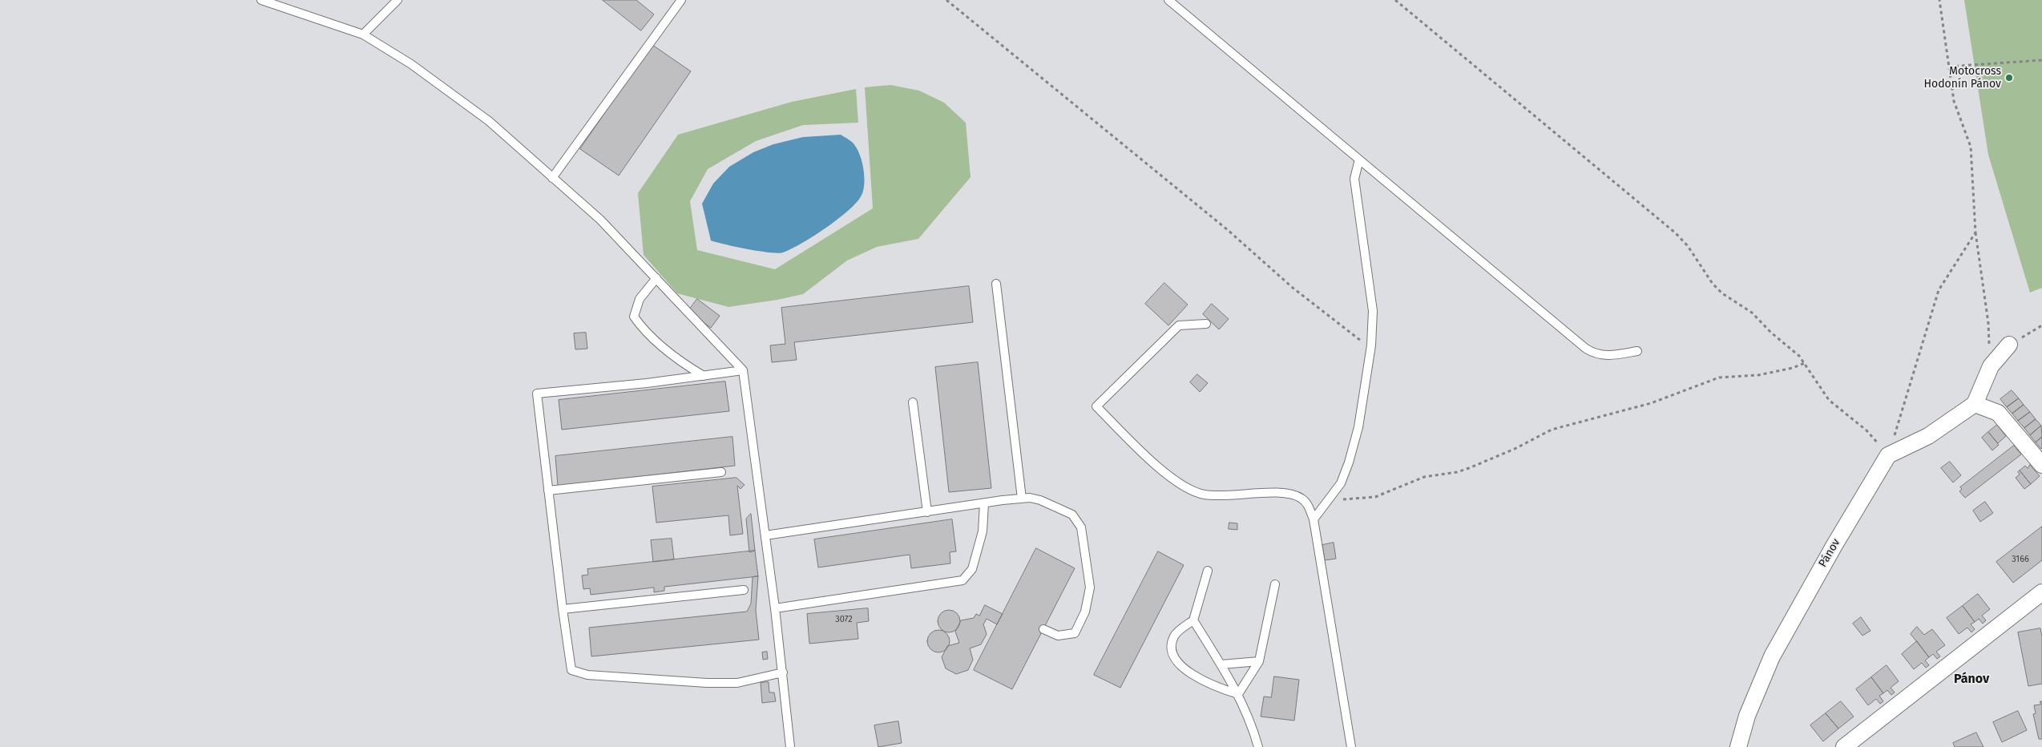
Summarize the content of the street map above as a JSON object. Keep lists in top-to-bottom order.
{
  "streets": {
    "street": ["Pánov"]
  },
  "districts": ["Pánov"],
  "places": ["Motocross Hodonín Pánov"],
  "house_numbers": ["3166", "3072"]
}
